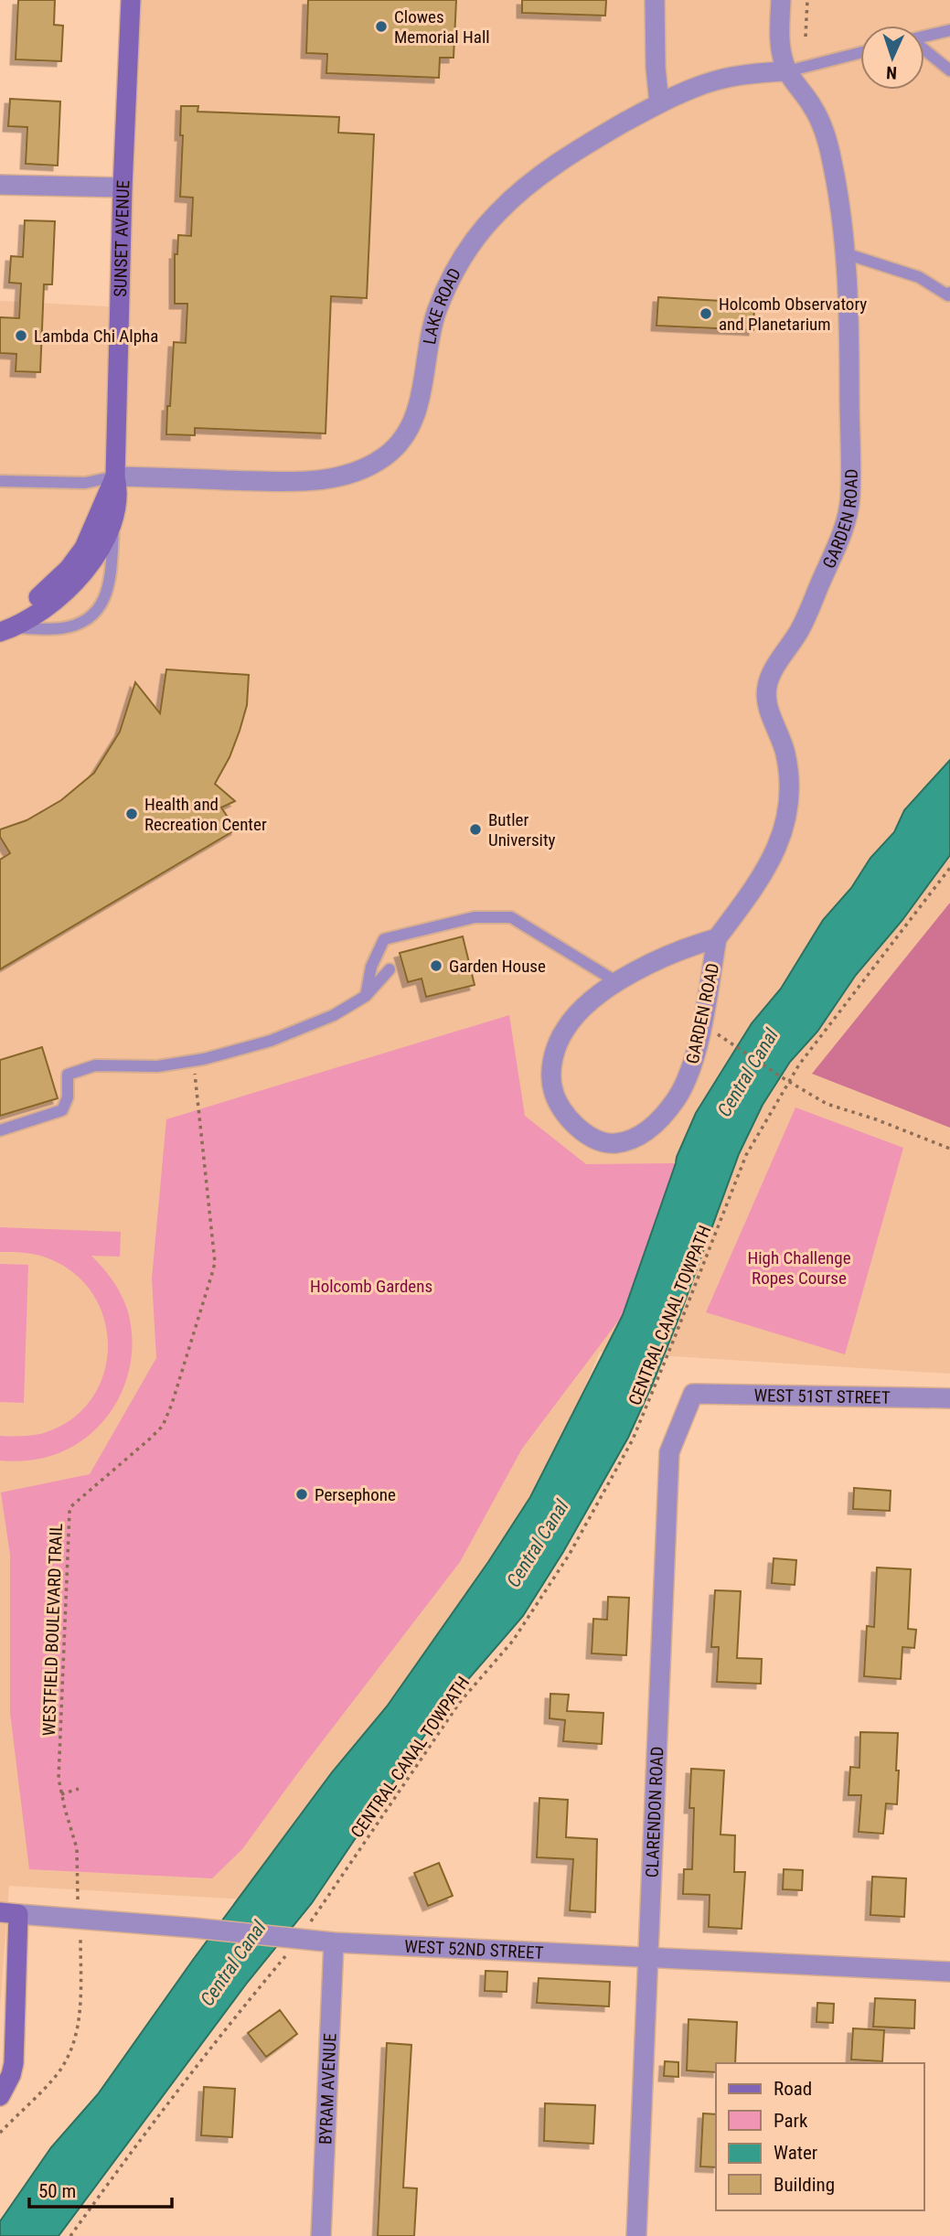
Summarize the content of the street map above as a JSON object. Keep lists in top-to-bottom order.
{
  "streets": {
    "street": [
      "SUNSET AVENUE",
      "LAKE ROAD",
      "GARDEN ROAD",
      "WEST 51ST STREET",
      "CLARENDON ROAD",
      "WEST 52ND STREET",
      "BYRAM AVENUE"
    ],
    "path": ["CENTRAL CANAL TOWPATH", "WESTFIELD BOULEVARD TRAIL"]
  },
  "crossings": [
    ["SUNSET AVENUE", "LAKE ROAD"],
    ["LAKE ROAD", "GARDEN ROAD"],
    ["CENTRAL CANAL TOWPATH", "WEST 52ND STREET"],
    ["WEST 51ST STREET", "CLARENDON ROAD"],
    ["CLARENDON ROAD", "WEST 52ND STREET"],
    ["WEST 52ND STREET", "BYRAM AVENUE"]
  ],
  "water": ["Central Canal"],
  "parks": ["High Challenge Ropes Course", "Holcomb Gardens"],
  "places": [
    "Clowes Memorial Hall",
    "Holcomb Observatory and Planetarium",
    "Lambda Chi Alpha",
    "Health and Recreation Center",
    "Butler University",
    "Garden House",
    "Persephone"
  ],
  "legend": [
    "Road",
    "Park",
    "Water",
    "Building"
  ],
  "scale_bar": "50 m",
  "north": "bottom"
}
